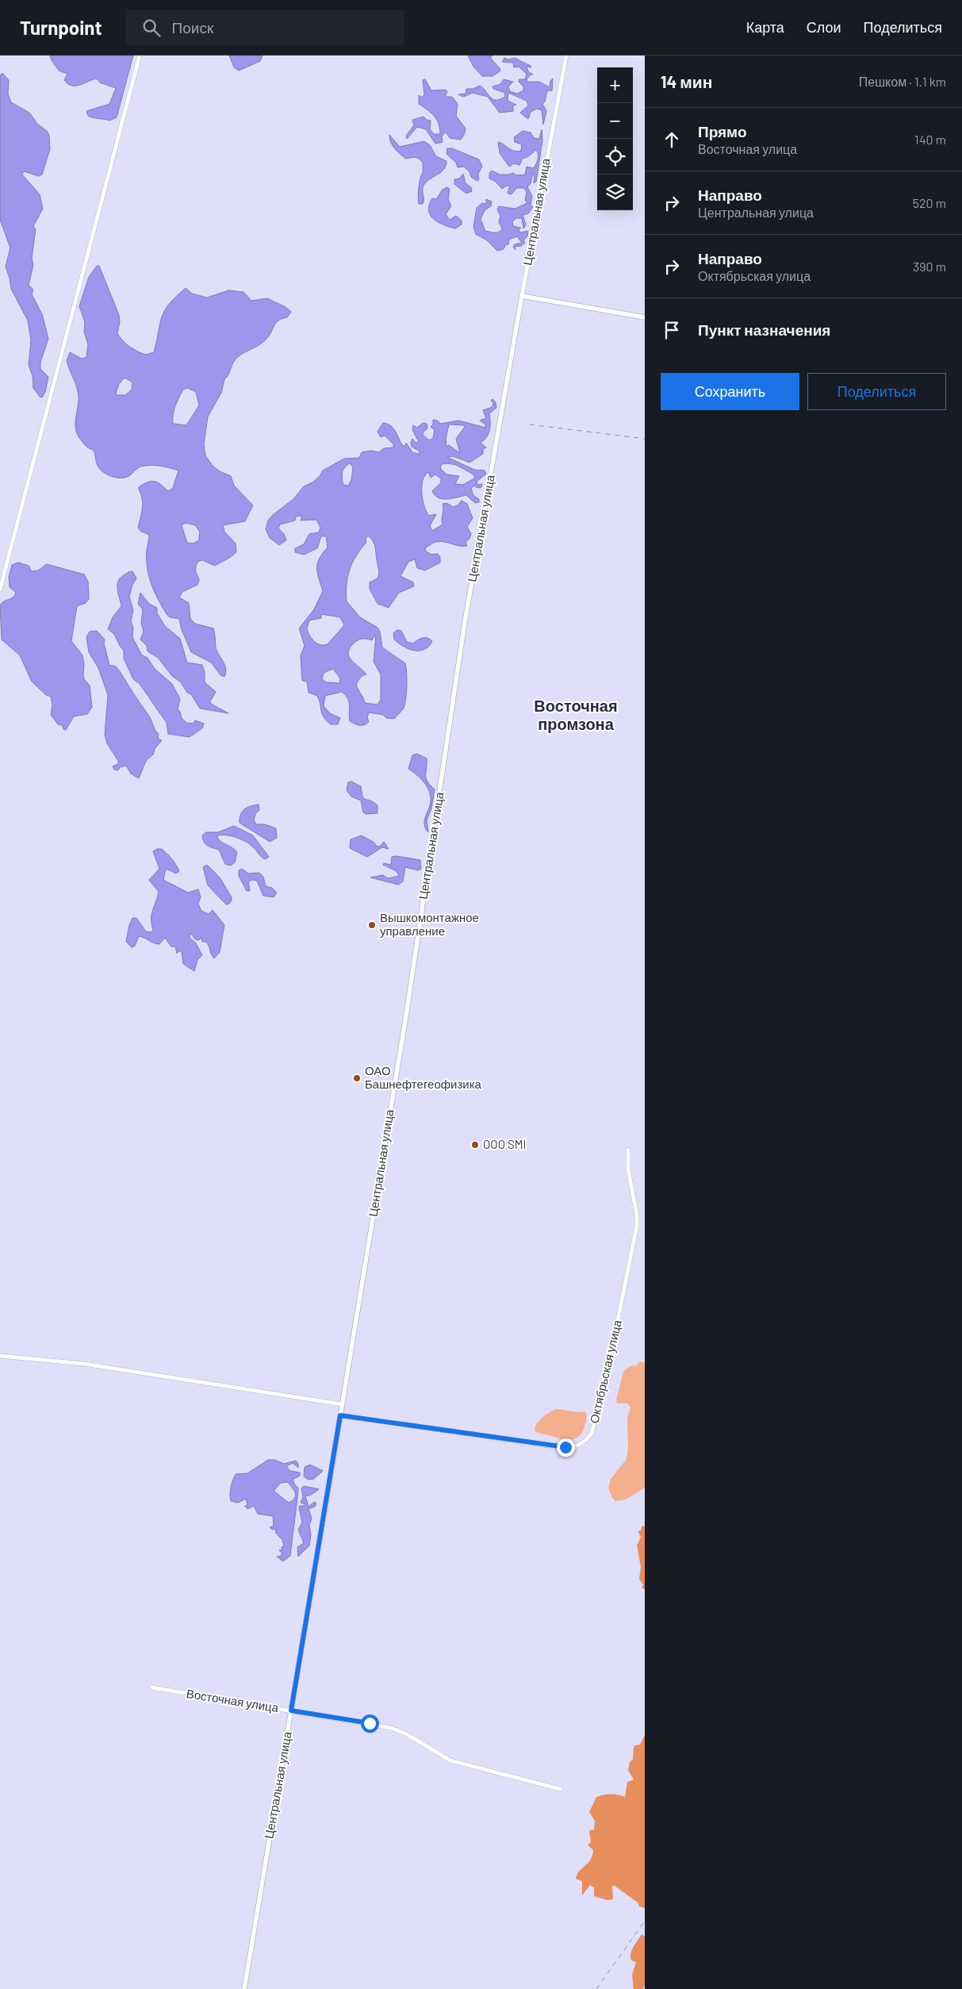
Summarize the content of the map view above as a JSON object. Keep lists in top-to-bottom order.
{
  "streets": {
    "street": ["Центральная улица", "Октябрьская улица", "Восточная улица"]
  },
  "crossings": [
    ["Центральная улица", "Октябрьская улица"],
    ["Центральная улица", "Восточная улица"]
  ],
  "districts": ["Восточная промзона"],
  "places": ["Вышкомонтажное управление", "ОАО Башнефтегеофизика", "OOO SMI"],
  "page": {
    "header": "Turnpoint",
    "search": "Поиск",
    "nav": ["Карта", "Слои", "Поделиться"],
    "heading": ["14 мин", "Пешком · 1.1 km"],
    "map_buttons": ["+", "−"],
    "list": [
      ["Прямо", "Восточная улица", "140 m"],
      ["Направо", "Центральная улица", "520 m"],
      ["Направо", "Октябрьская улица", "390 m"],
      "Пункт назначения"
    ],
    "buttons": ["Сохранить", "Поделиться"]
  }
}
